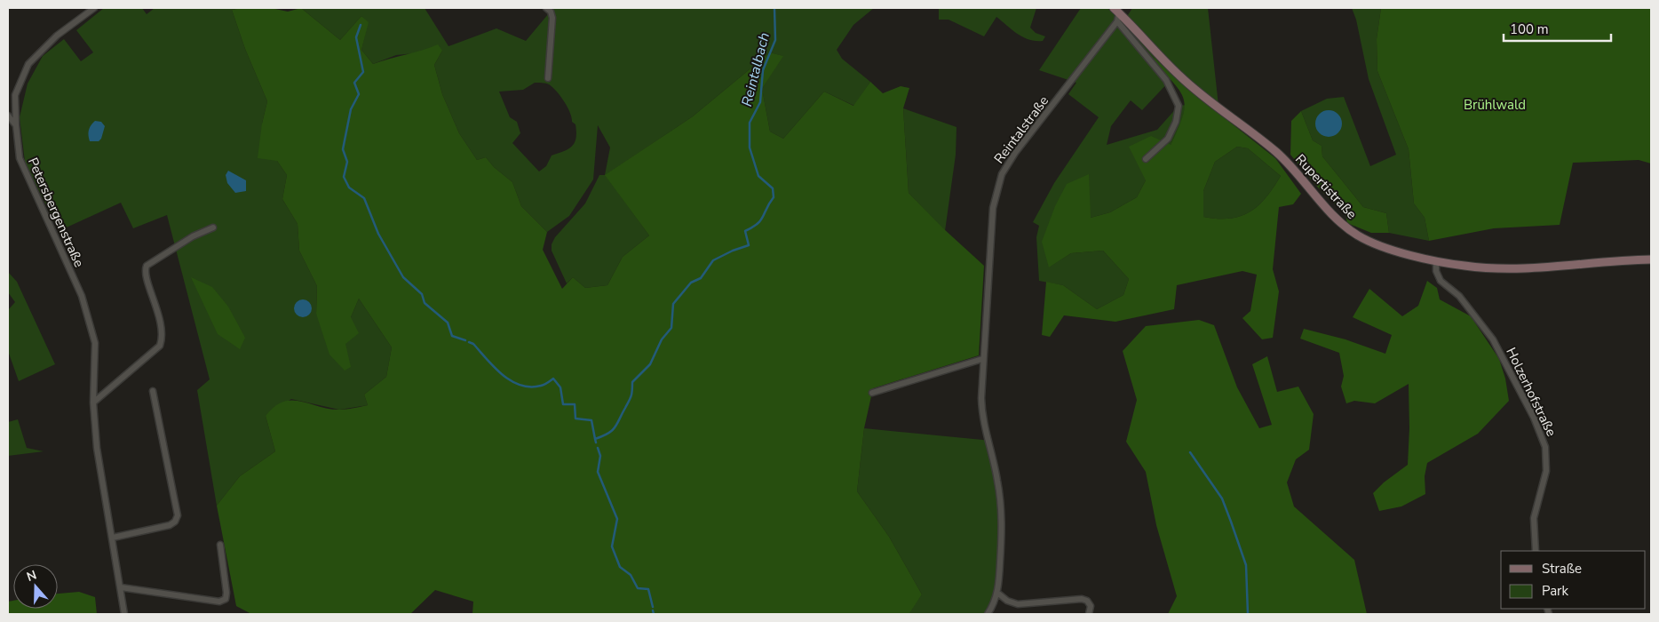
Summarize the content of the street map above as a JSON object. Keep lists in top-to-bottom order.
{
  "streets": {
    "main road": ["Rupertistraße"],
    "street": ["Reintalstraße", "Petersbergenstraße", "Holzerhofstraße"]
  },
  "crossings": [
    ["Reintalstraße", "Rupertistraße"],
    ["Rupertistraße", "Holzerhofstraße"]
  ],
  "water": ["Reintalbach"],
  "parks": ["Brühlwald"],
  "legend": ["Straße", "Park"],
  "scale_bar": "100 m",
  "north": "top"
}
